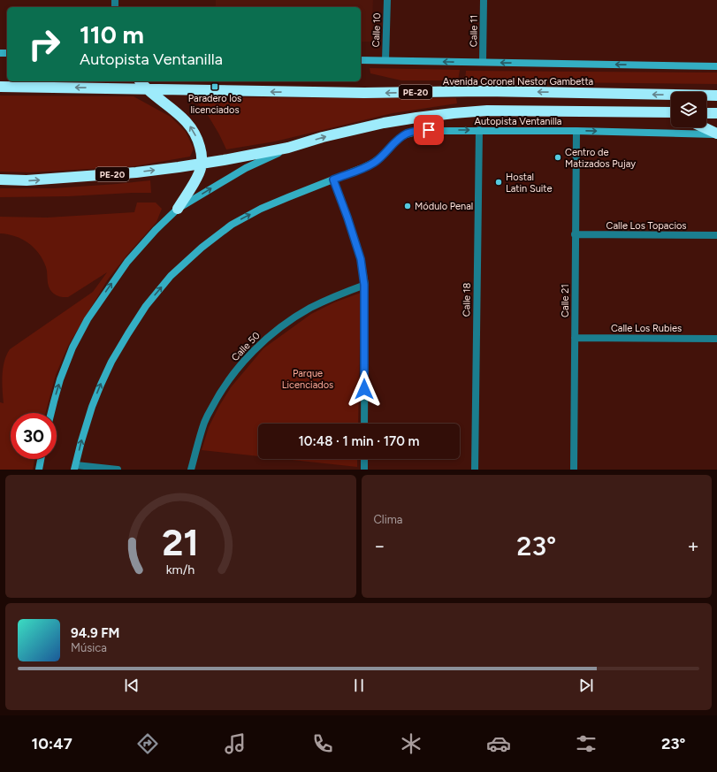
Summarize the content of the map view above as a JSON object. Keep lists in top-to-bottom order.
{
  "streets": {
    "highway": ["Avenida Coronel Nestor Gambetta", "PE-20"],
    "street": [
      "Calle 10",
      "Calle 11",
      "Autopista Ventanilla",
      "Calle Los Topacios",
      "Calle 18",
      "Calle 21",
      "Calle Los Rubies",
      "Calle 50"
    ]
  },
  "crossings": [
    ["Autopista Ventanilla", "Calle 18"],
    ["Autopista Ventanilla", "Calle 21"],
    ["Calle Los Topacios", "Calle 21"],
    ["Calle 21", "Calle Los Rubies"]
  ],
  "one_way": ["Autopista Ventanilla"],
  "parks": ["Parque Licenciados"],
  "places": {
    "transit": ["Paradero los licenciados"],
    "other": ["Centro de Matizados Pujay", "Hostal Latin Suite", "Módulo Penal"]
  },
  "page": {
    "turn": ["110 m", "Autopista Ventanilla"],
    "limit": "30",
    "trip": "10:48 · 1 min · 170 m",
    "tile": "Clima",
    "heat": ["−", "23°", "+"],
    "song": ["94.9 FM", "Música"],
    "tabs": ["10:47", "23°"],
    "gauge": ["21", "km/h"]
  }
}
